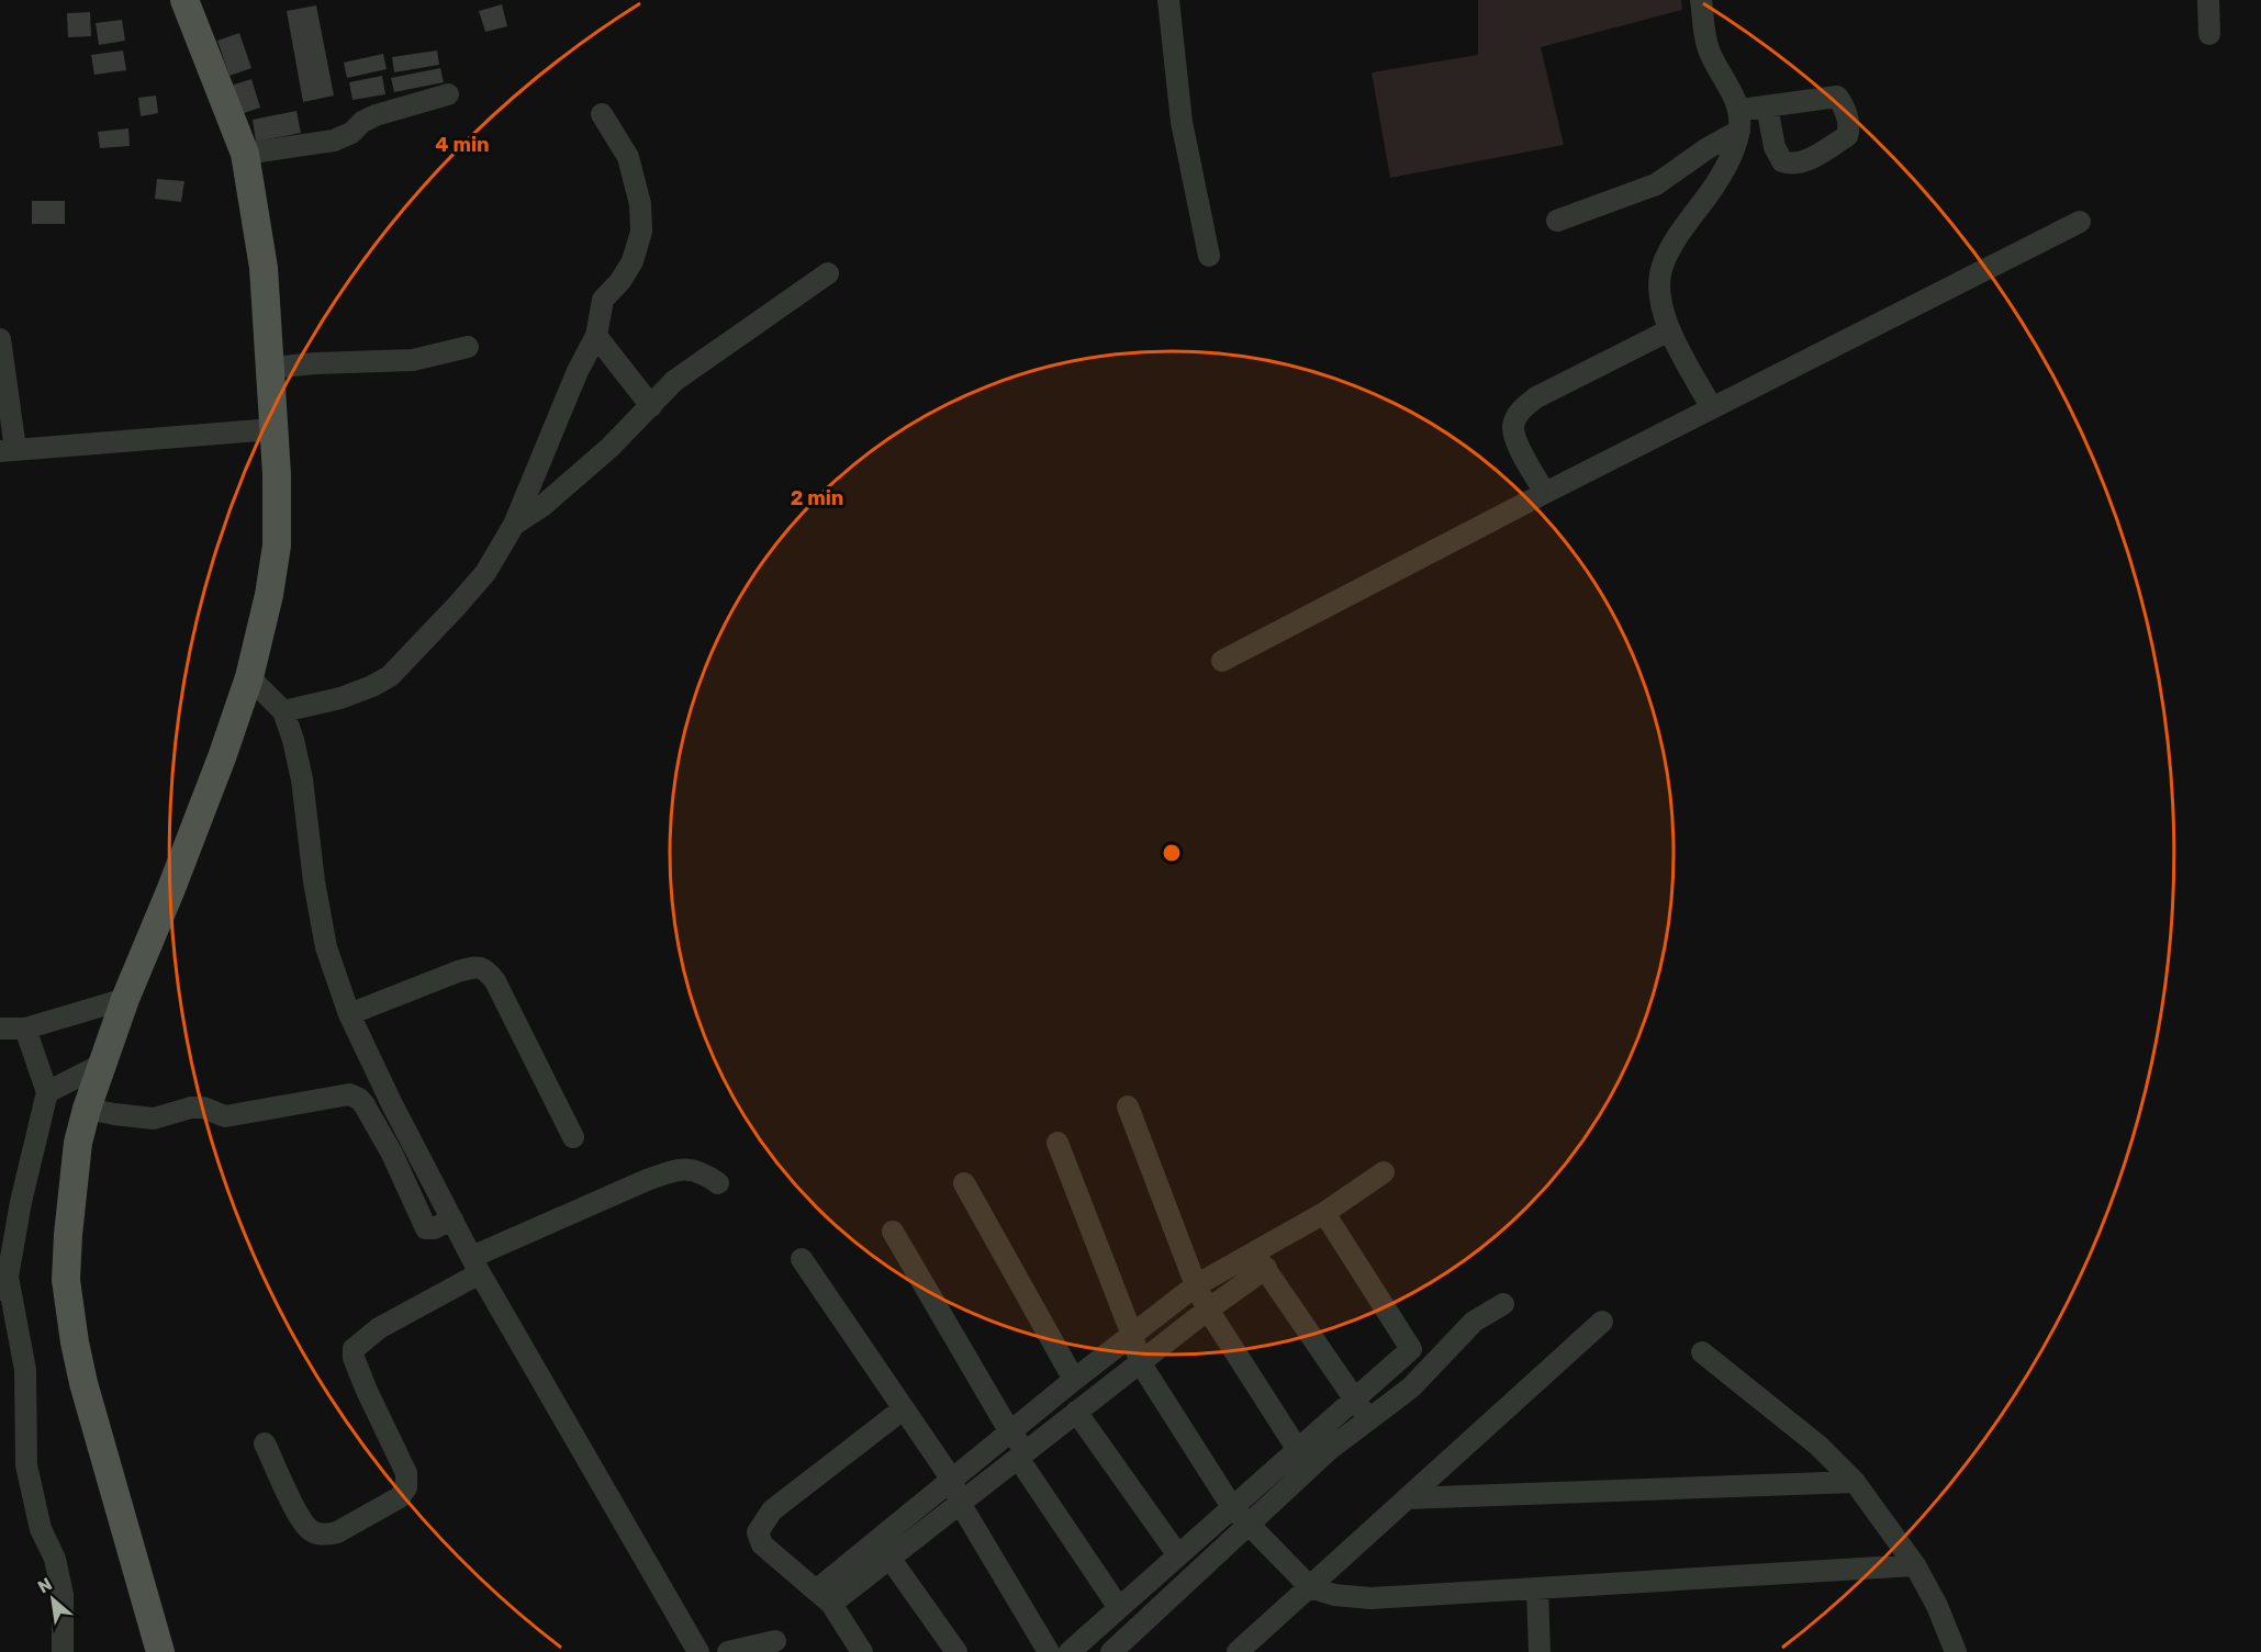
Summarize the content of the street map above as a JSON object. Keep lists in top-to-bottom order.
{
  "north": "top left",
  "rings": ["4 min", "2 min"]
}
